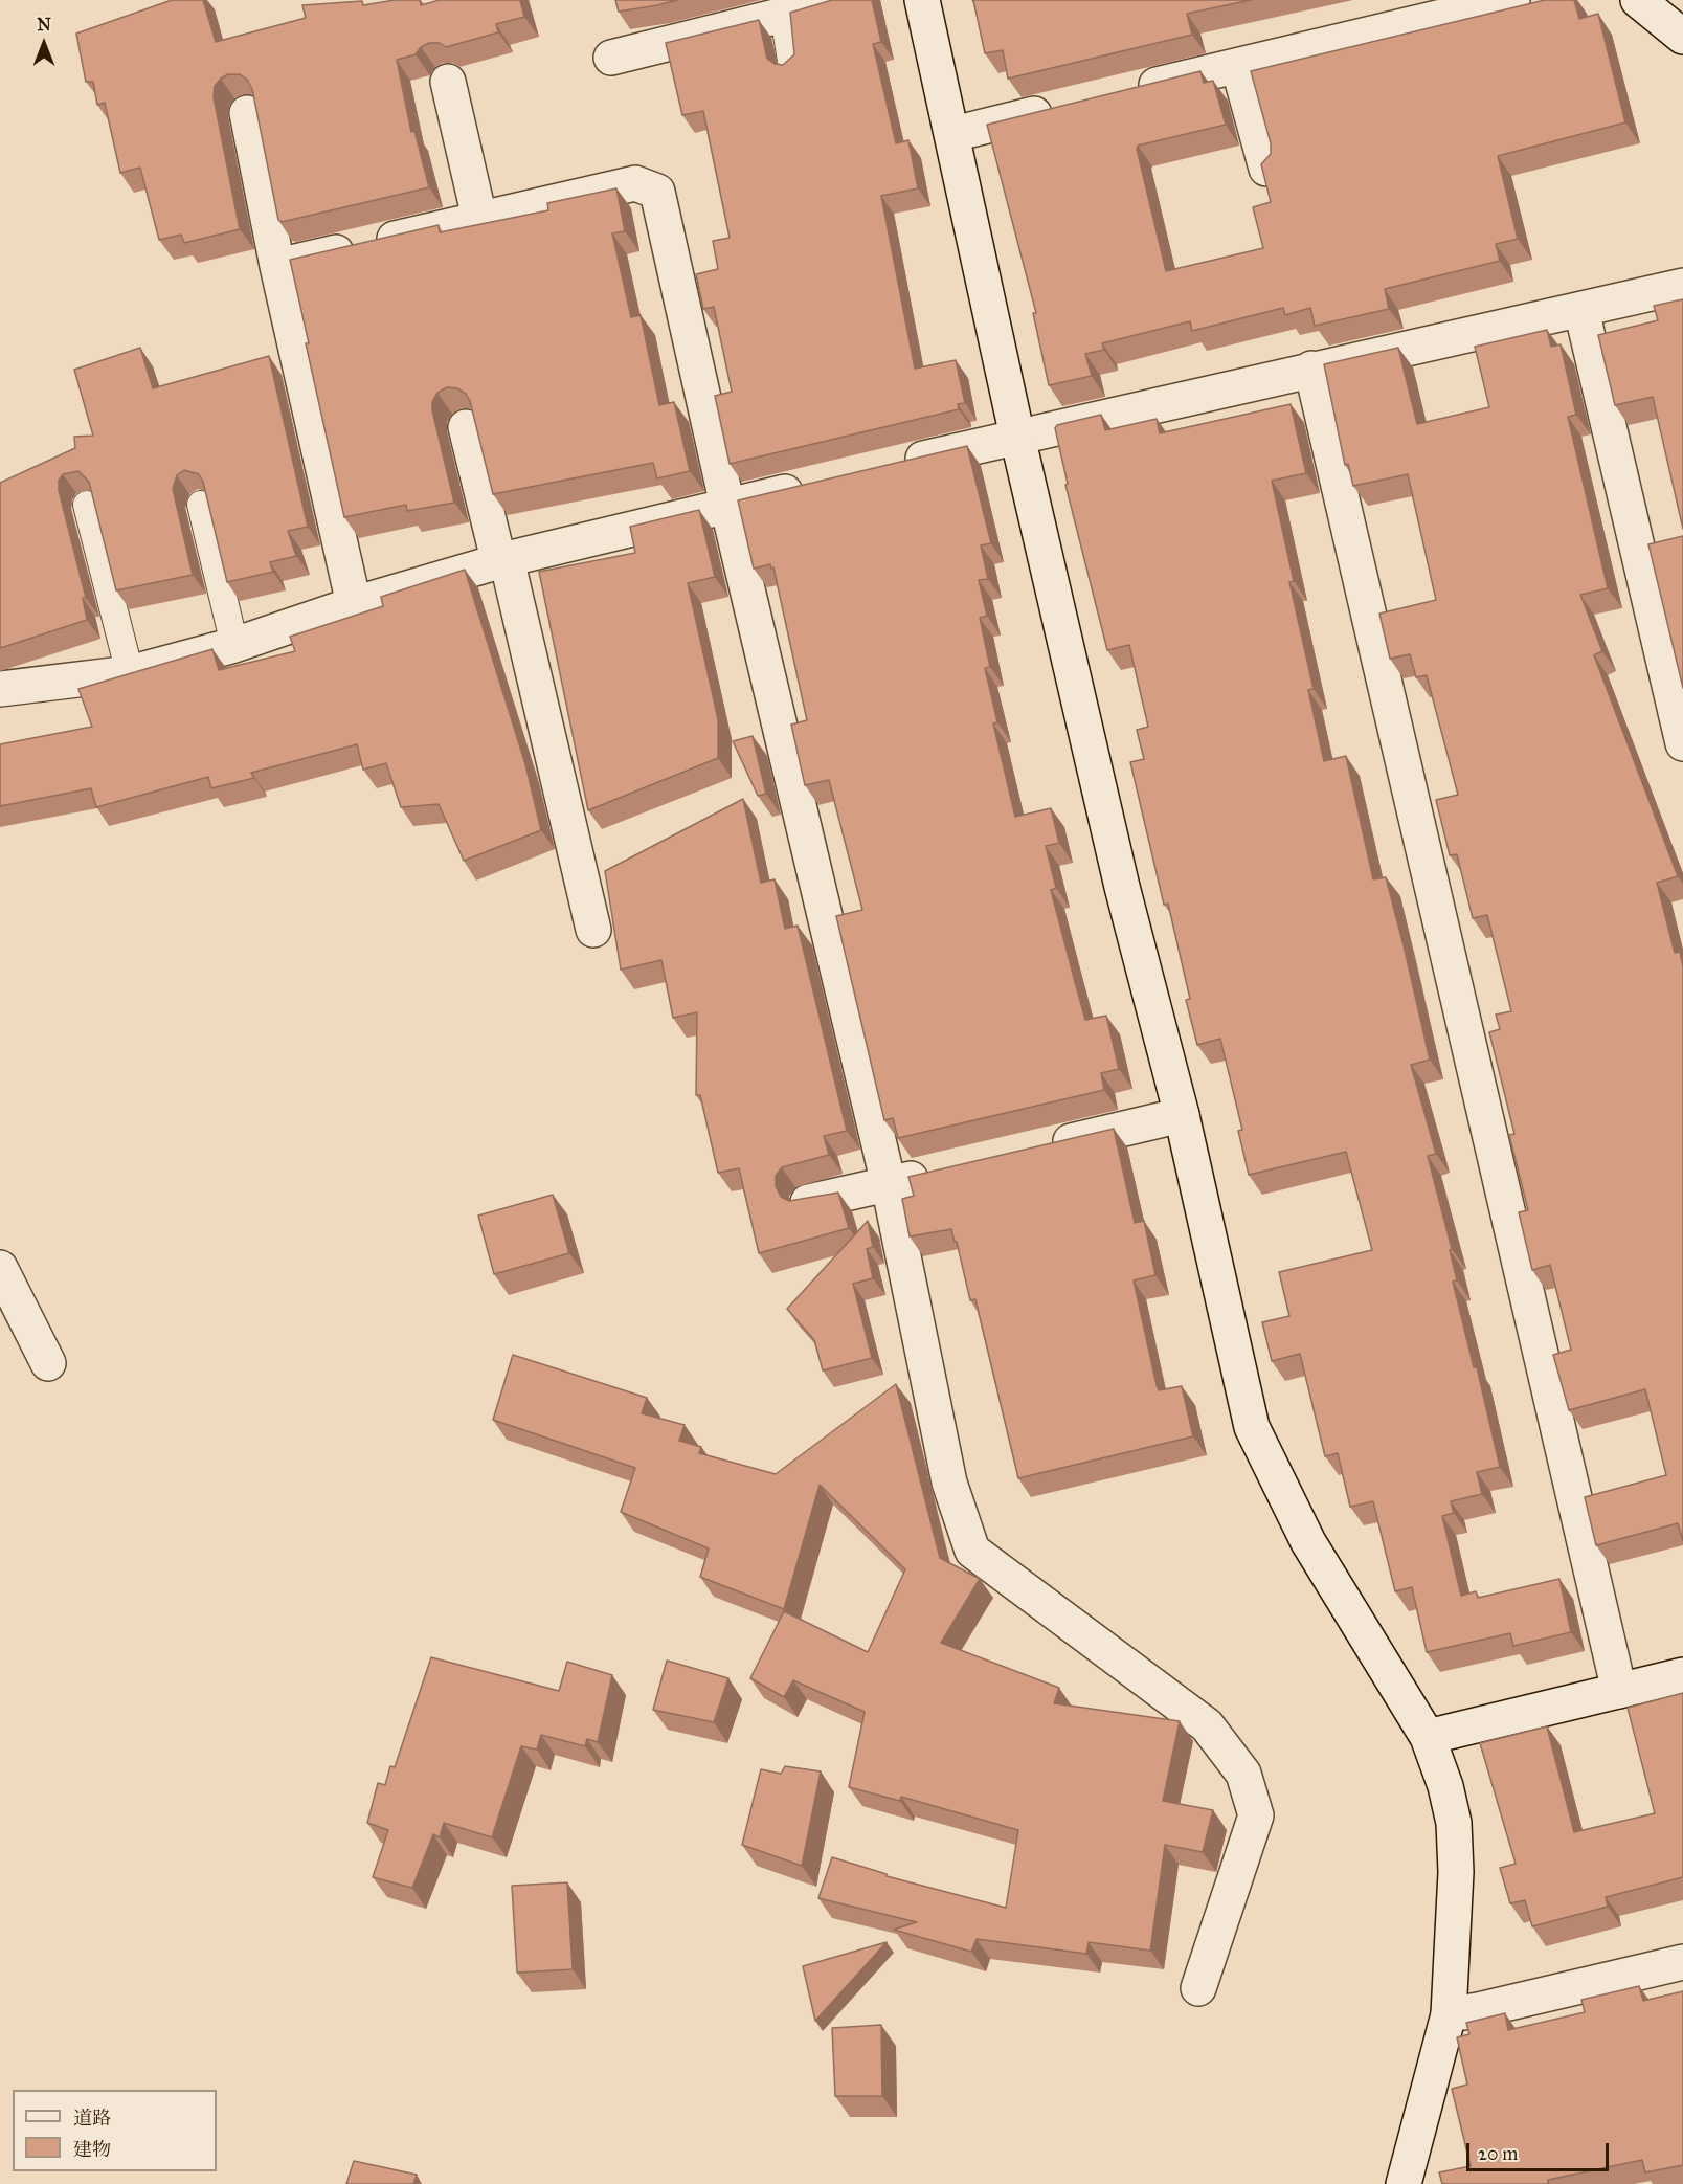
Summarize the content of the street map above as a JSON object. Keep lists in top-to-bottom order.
{
  "legend": ["道路", "建物"],
  "scale_bar": "20 m",
  "north": "top"
}
